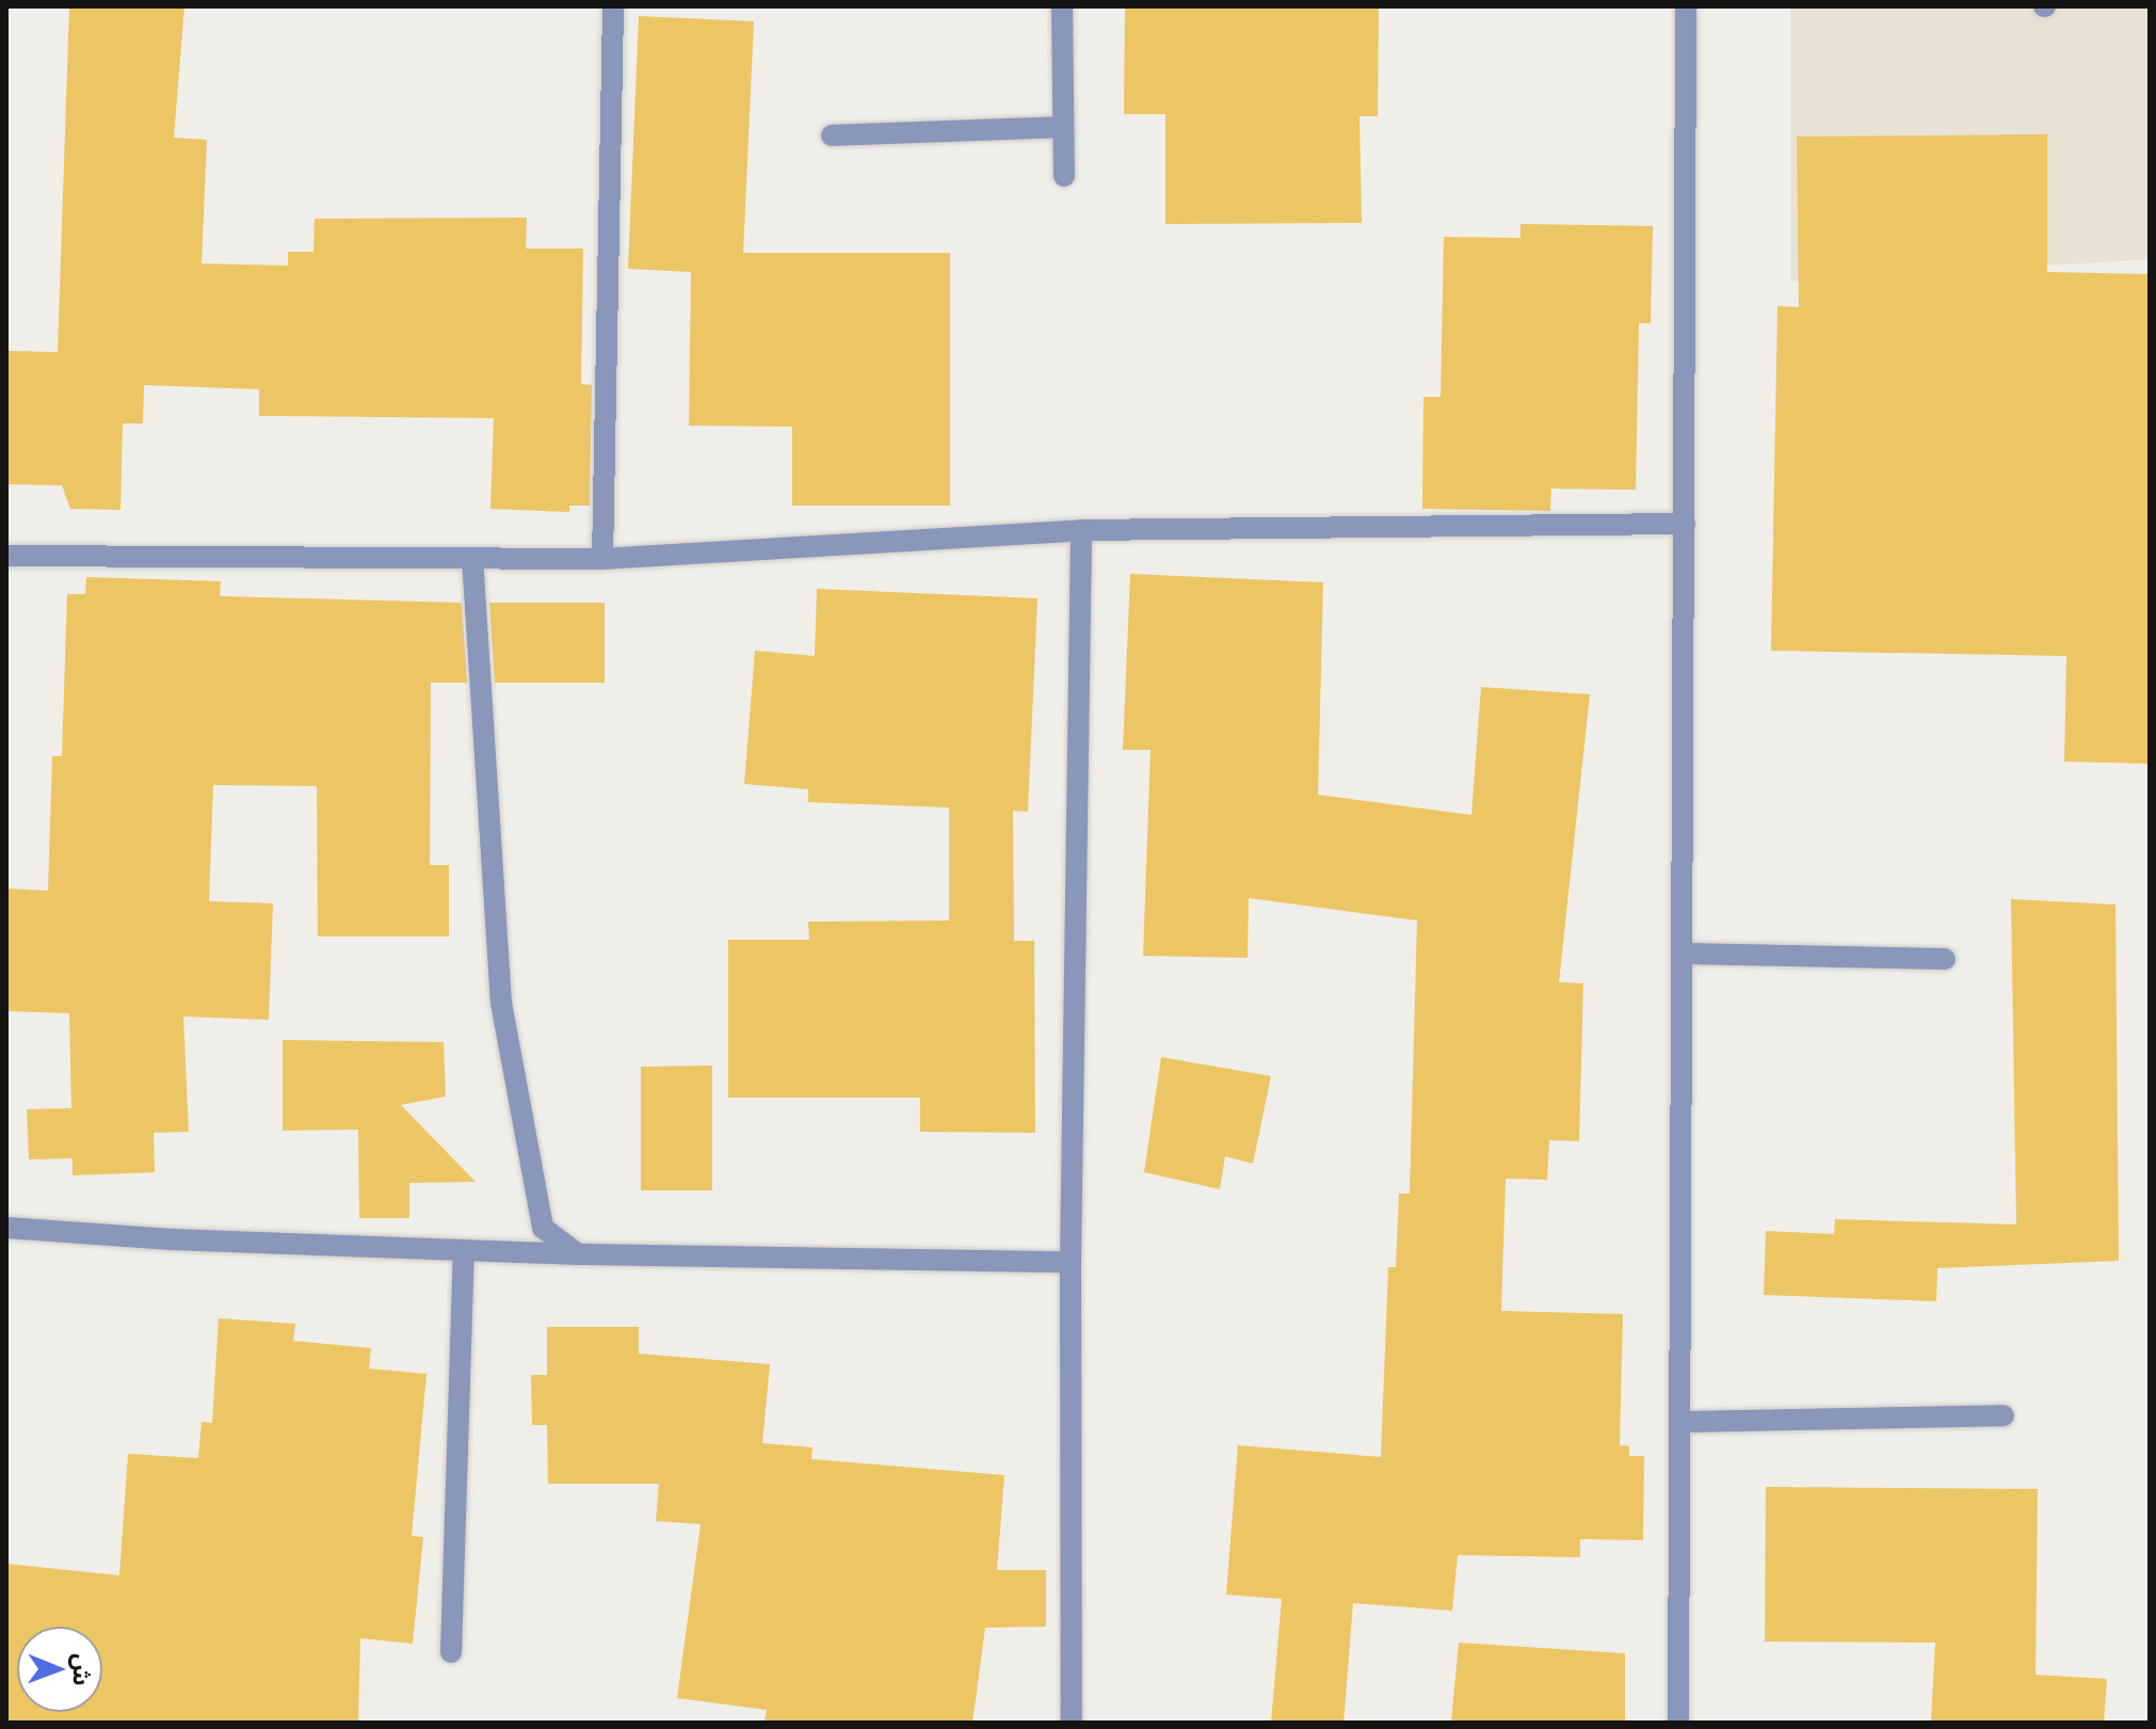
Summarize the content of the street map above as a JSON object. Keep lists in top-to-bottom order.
{
  "north": "right"
}
